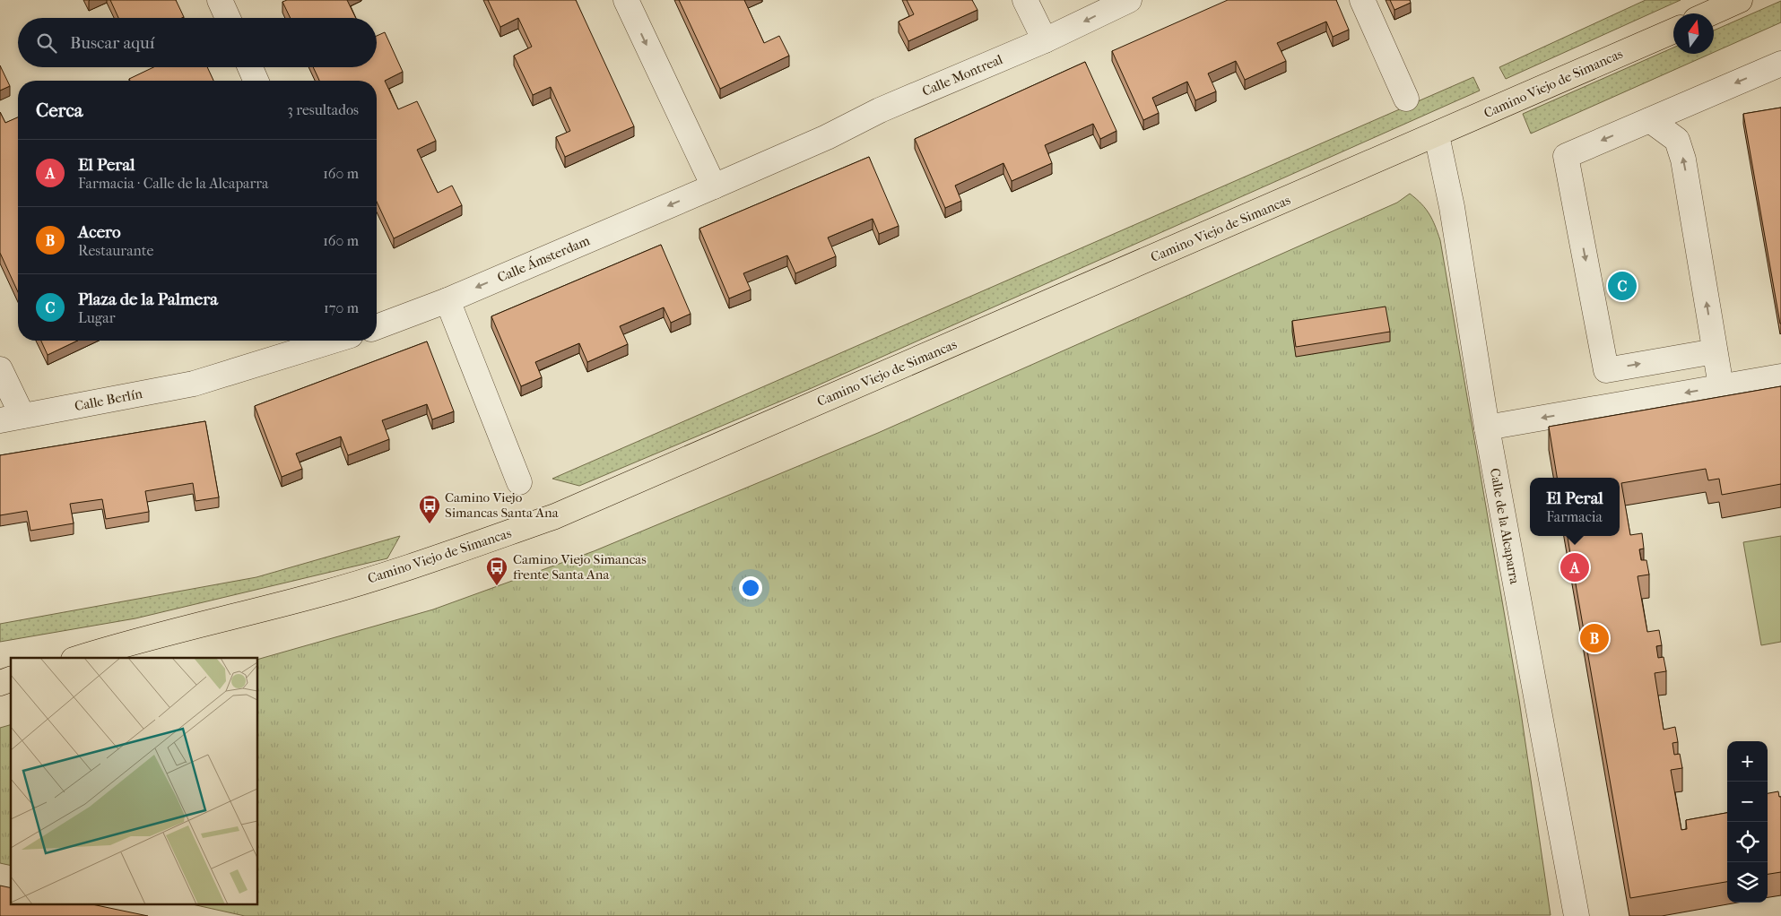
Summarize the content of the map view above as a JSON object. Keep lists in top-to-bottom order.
{
  "streets": {
    "main road": ["Camino Viejo de Simancas"],
    "street": [
      "Calle Montreal",
      "Calle Ámsterdam",
      "Calle Berlín",
      "Calle de la Alcaparra"
    ]
  },
  "crossings": [
    ["Calle Montreal", "Calle Ámsterdam"],
    ["Camino Viejo de Simancas", "Calle de la Alcaparra"]
  ],
  "one_way": ["Calle Montreal", "Calle Ámsterdam"],
  "places": {
    "bus stop": ["Camino Viejo Simancas Santa Ana", "Camino Viejo Simancas frente Santa Ana"]
  },
  "north": "top",
  "page": {
    "search": "Buscar aquí",
    "heading": ["Cerca", "3 resultados"],
    "list": [
      {
        "mark": "A",
        "name": "El Peral",
        "note": "Farmacia · Calle de la Alcaparra",
        "value": "160 m"
      },
      {
        "mark": "B",
        "name": "Acero",
        "note": "Restaurante",
        "value": "160 m"
      },
      {
        "mark": "C",
        "name": "Plaza de la Palmera",
        "note": "Lugar",
        "value": "170 m"
      }
    ],
    "pins": ["C", "A", "B"],
    "popup": ["El Peral", "Farmacia"],
    "map_buttons": ["+", "−"]
  }
}
